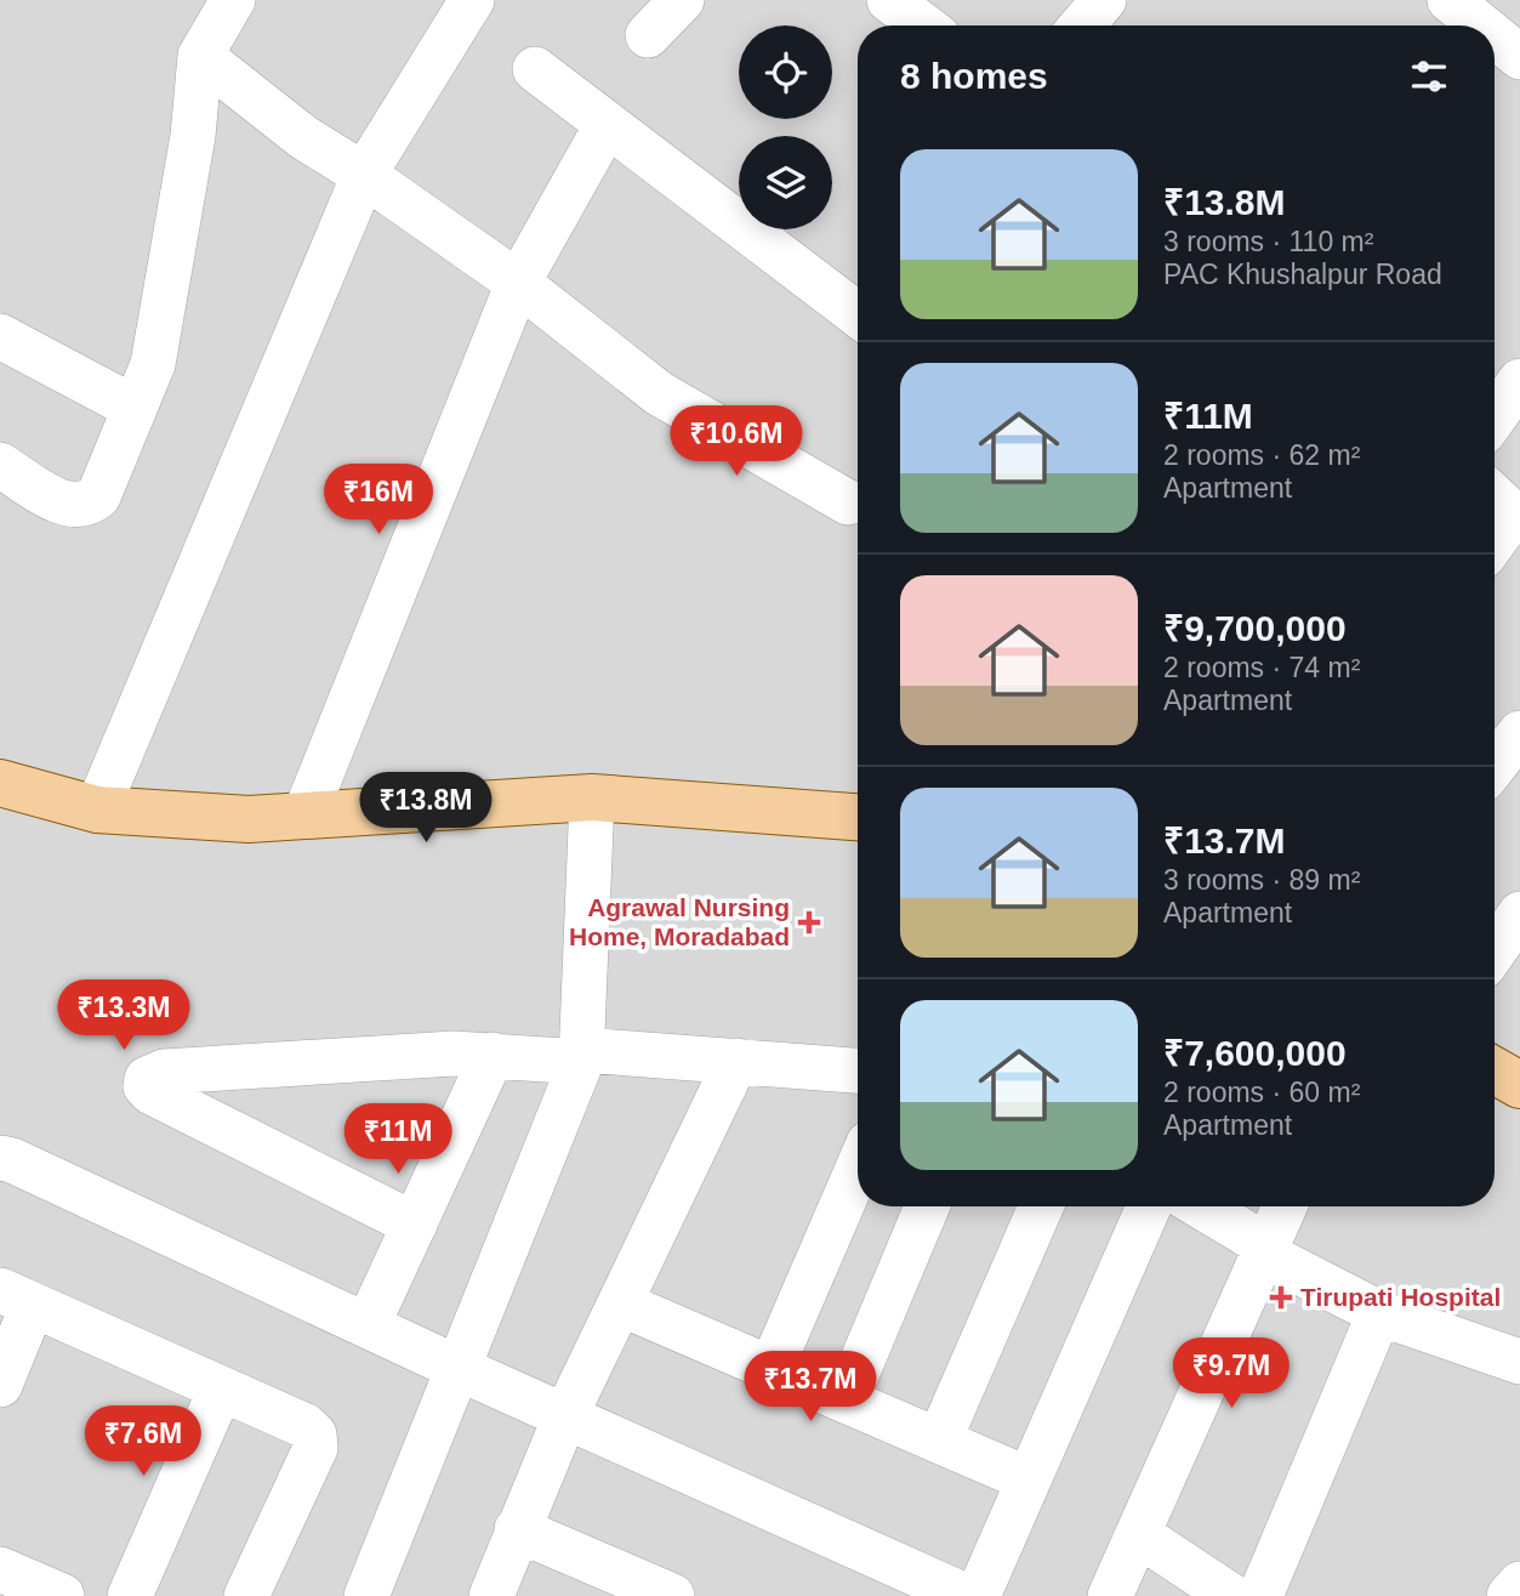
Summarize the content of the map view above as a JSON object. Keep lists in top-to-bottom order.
{
  "places": {
    "health": ["Agrawal Nursing Home, Moradabad", "Tirupati Hospital"]
  },
  "page": {
    "heading": "8 homes",
    "list": [
      {
        "name": "₹13.8M",
        "note": "3 rooms · 110 m² · PAC Khushalpur Road"
      },
      {
        "name": "₹11M",
        "note": "2 rooms · 62 m² · Apartment"
      },
      {
        "name": "₹9,700,000",
        "note": "2 rooms · 74 m² · Apartment"
      },
      {
        "name": "₹13.7M",
        "note": "3 rooms · 89 m² · Apartment"
      },
      {
        "name": "₹7,600,000",
        "note": "2 rooms · 60 m² · Apartment"
      }
    ],
    "price": [
      "₹10.6M",
      "₹16M",
      "₹13.8M",
      "₹13.3M",
      "₹11M",
      "₹9.7M",
      "₹13.7M",
      "₹7.6M"
    ]
  }
}
